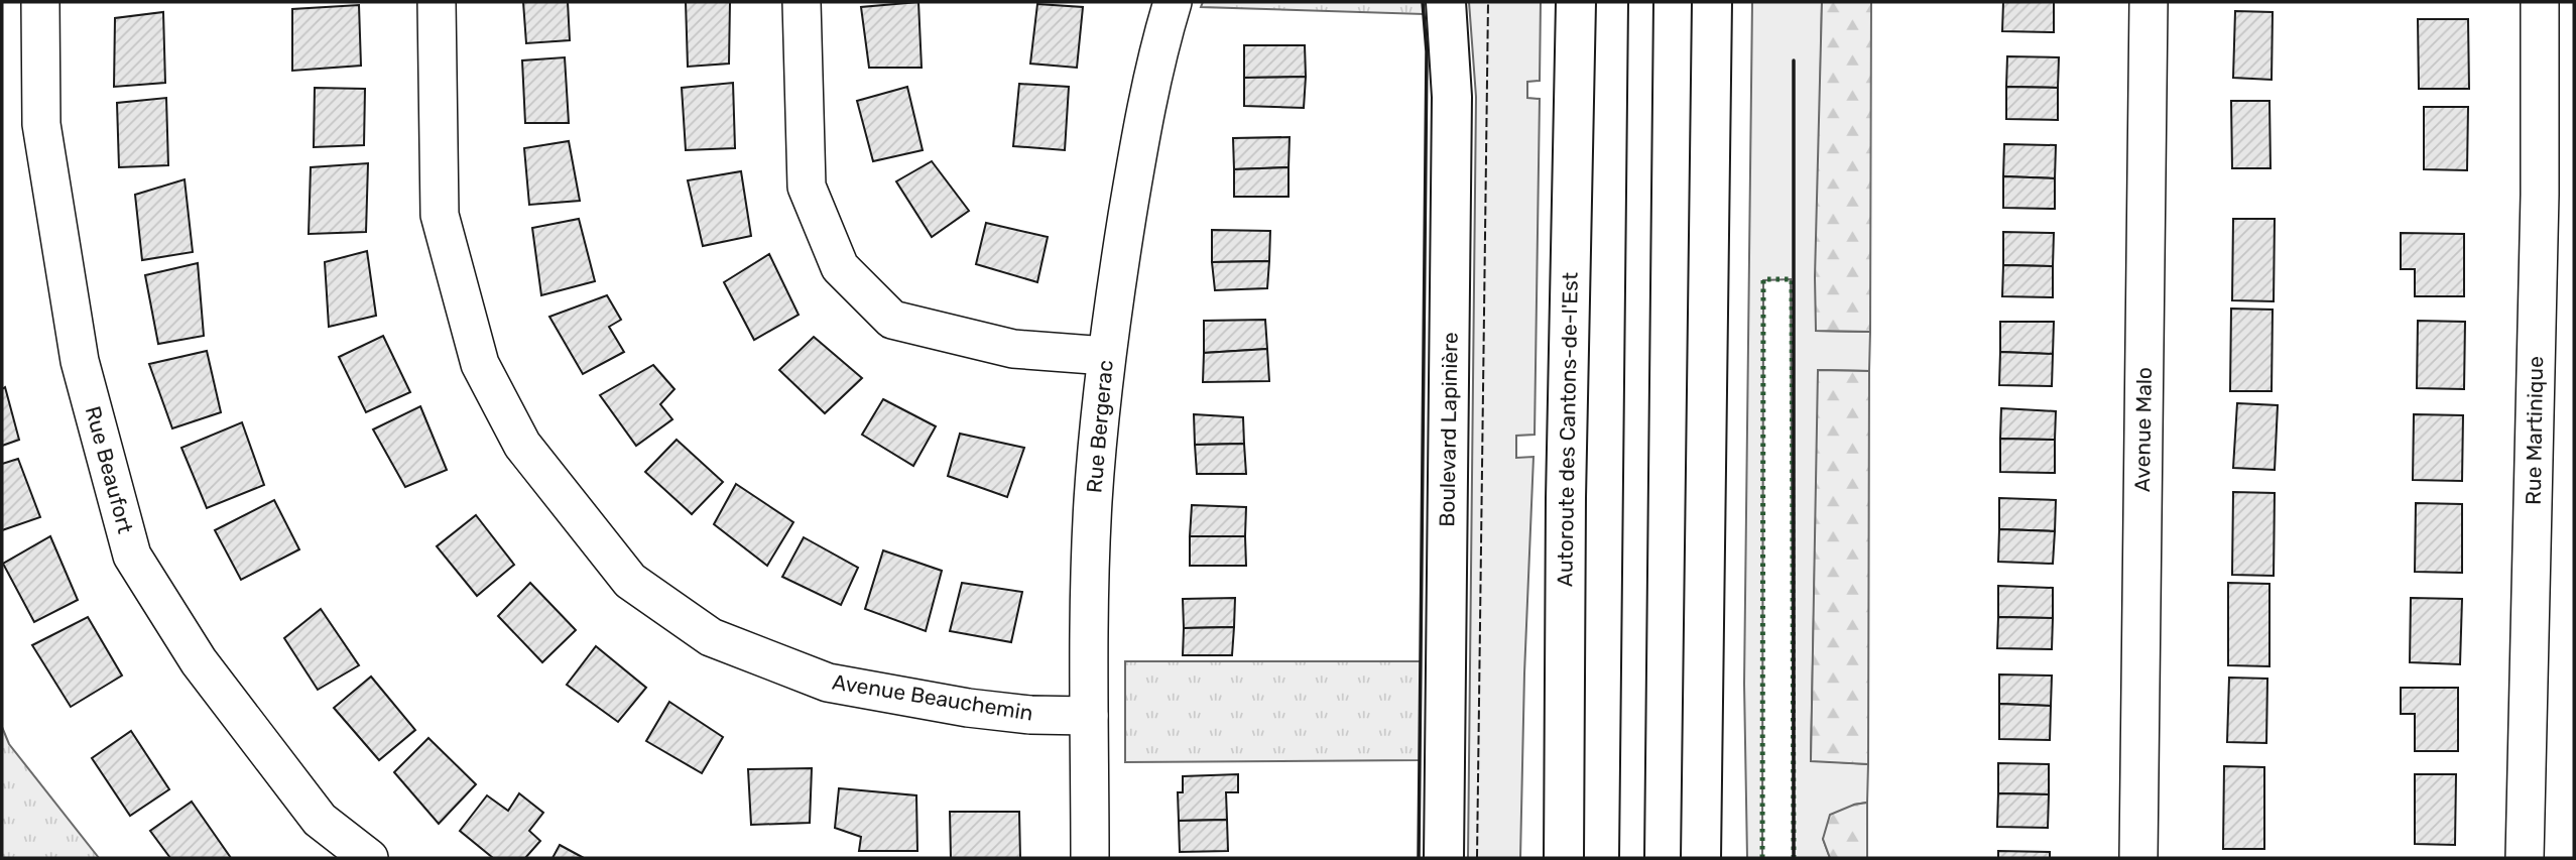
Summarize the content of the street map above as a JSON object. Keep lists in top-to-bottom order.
{
  "streets": {
    "main road": ["Boulevard Lapinière", "Autoroute des Cantons-de-l'Est"],
    "street": [
      "Rue Bergerac",
      "Avenue Malo",
      "Rue Martinique",
      "Rue Beaufort",
      "Avenue Beauchemin"
    ]
  },
  "crossings": [
    ["Rue Bergerac", "Avenue Beauchemin"]
  ]
}
